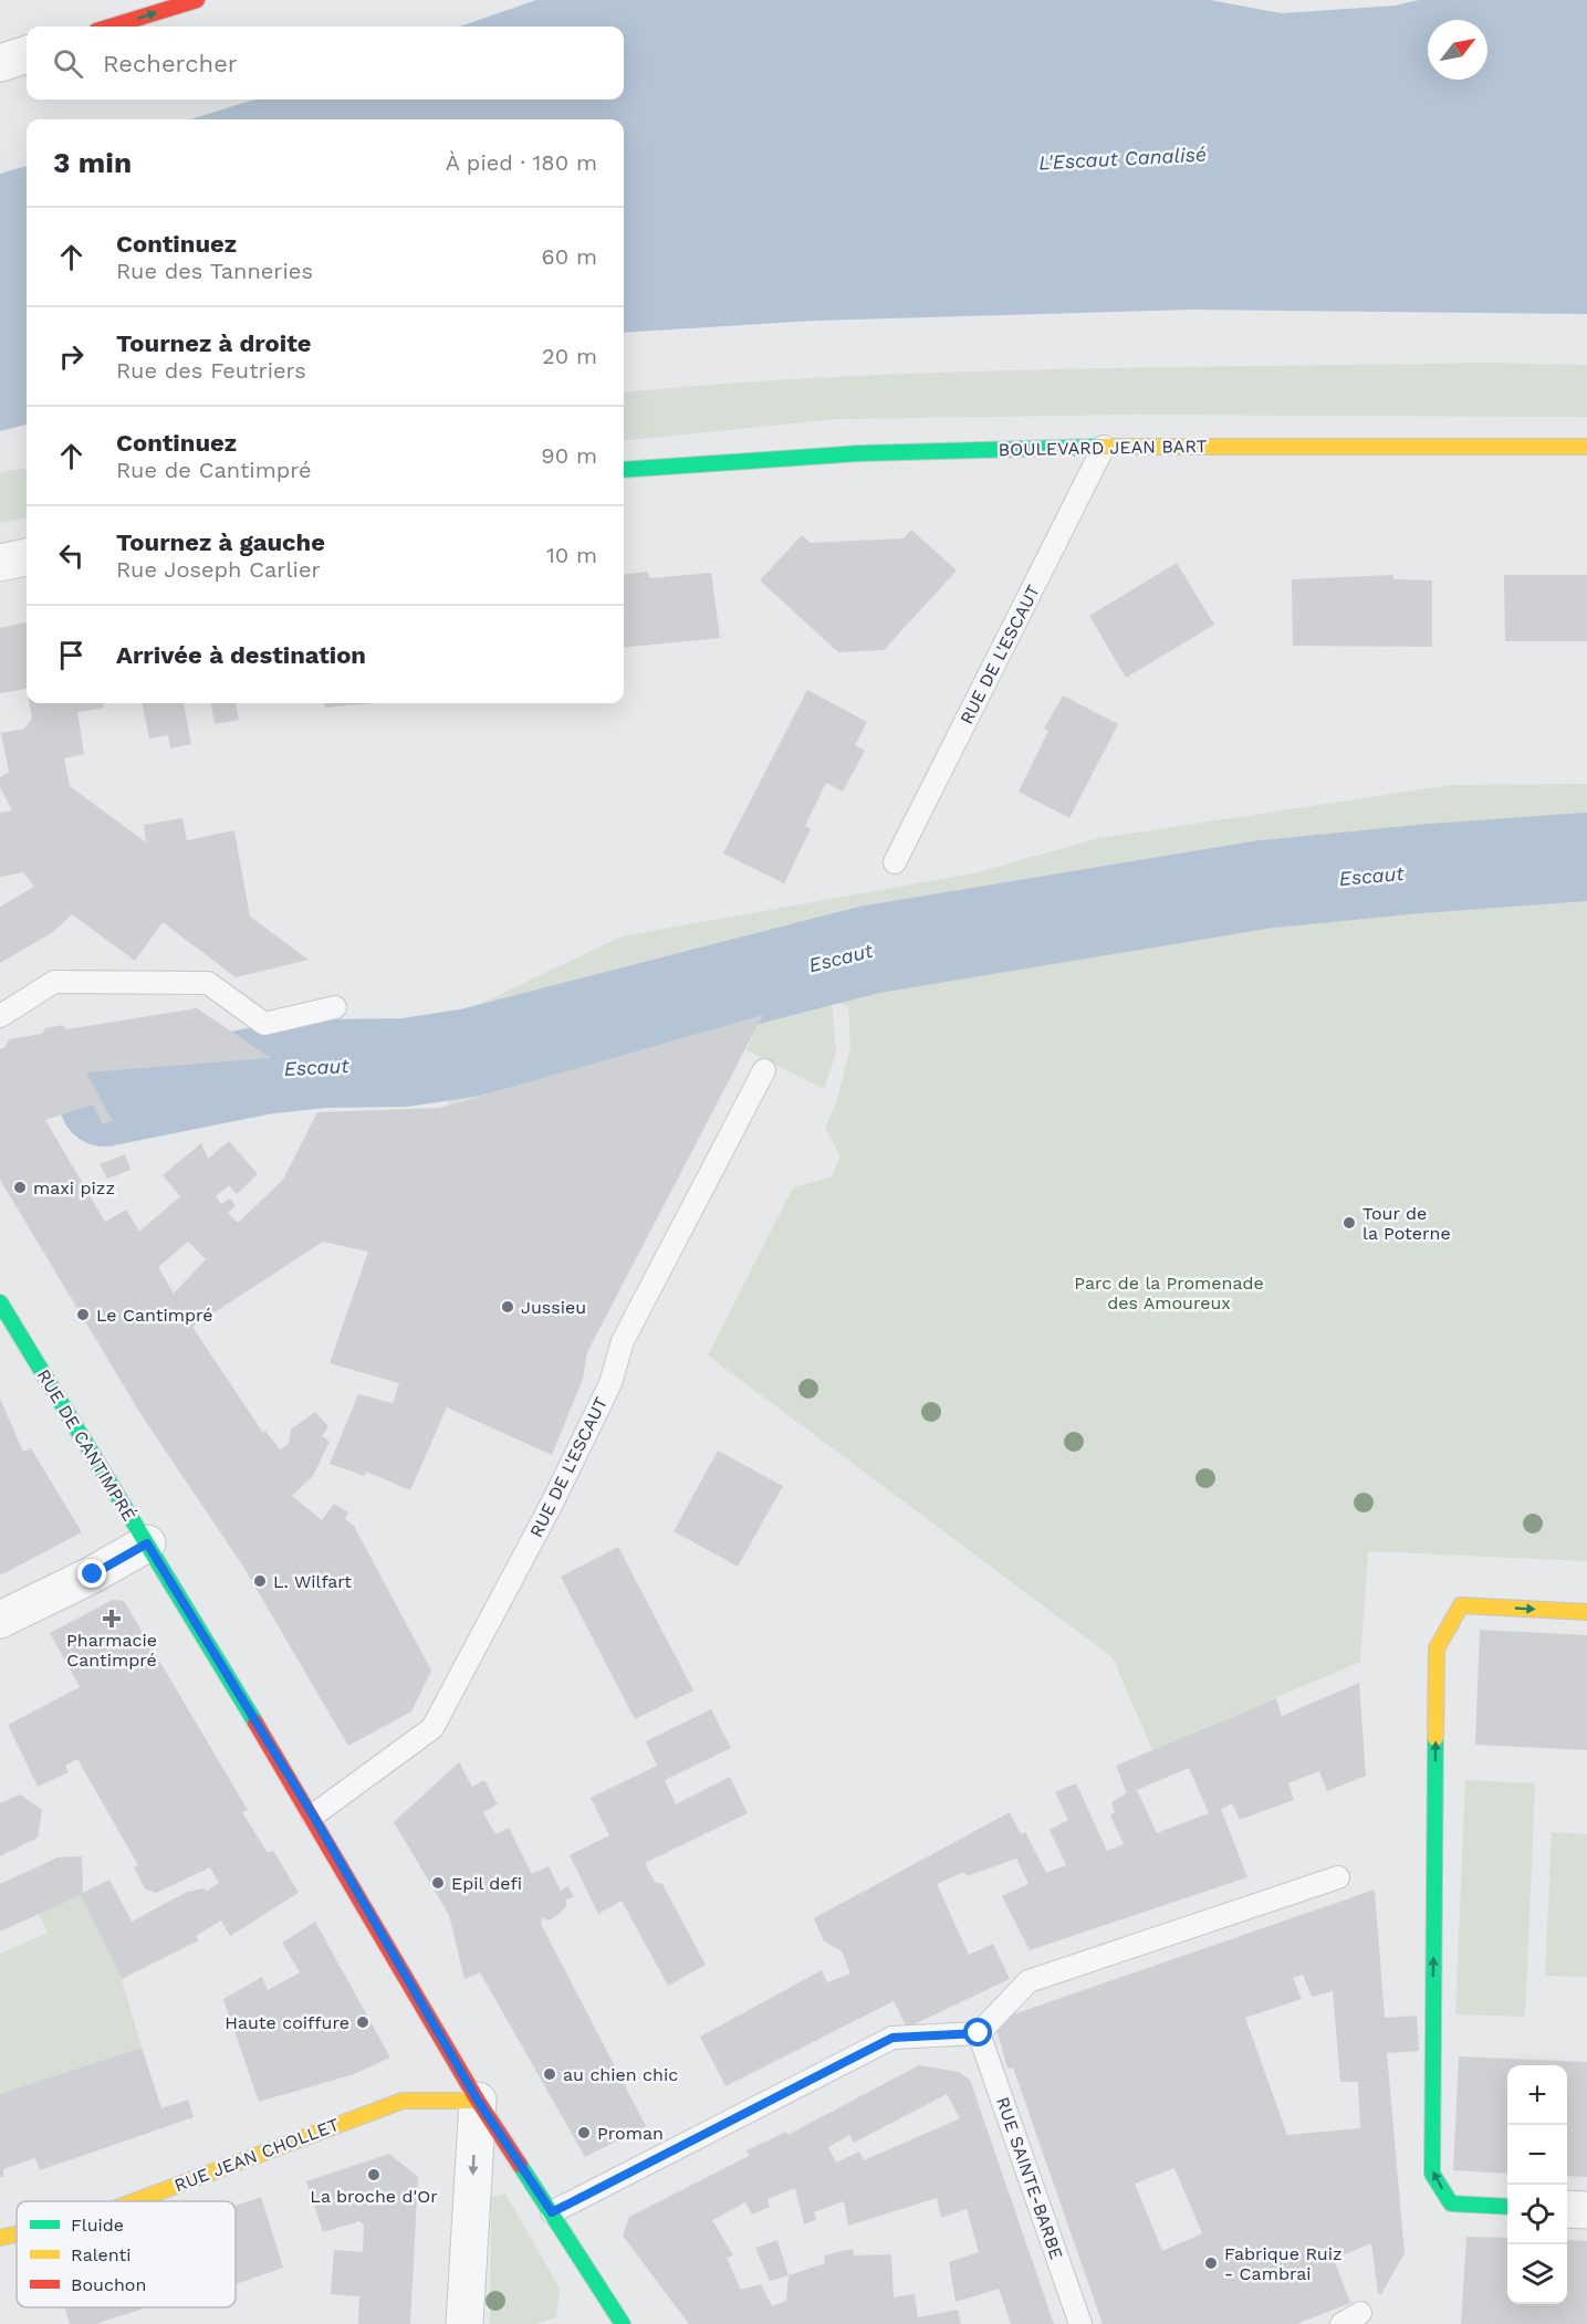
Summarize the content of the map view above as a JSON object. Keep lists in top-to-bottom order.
{
  "streets": {
    "street": ["BOULEVARD JEAN BART", "RUE DE CANTIMPRÉ", "RUE JEAN CHOLLET"],
    "lane": ["RUE DE L'ESCAUT", "RUE SAINTE-BARBE"]
  },
  "crossings": [
    ["BOULEVARD JEAN BART", "RUE DE L'ESCAUT"],
    ["RUE DE L'ESCAUT", "RUE DE CANTIMPRÉ"],
    ["RUE DE CANTIMPRÉ", "RUE JEAN CHOLLET"]
  ],
  "water": ["L'Escaut Canalisé", "Escaut"],
  "parks": ["Parc de la Promenade des Amoureux"],
  "places": {
    "other": [
      "maxi pizz",
      "Tour de la Poterne",
      "Jussieu",
      "Le Cantimpré",
      "L. Wilfart",
      "Epil defi",
      "Haute coiffure",
      "au chien chic",
      "Proman",
      "La broche d'Or",
      "Fabrique Ruiz - Cambrai"
    ],
    "health": ["Pharmacie Cantimpré"]
  },
  "legend": ["Fluide", "Ralenti", "Bouchon"],
  "north": "top right",
  "page": {
    "search": "Rechercher",
    "heading": ["3 min", "À pied · 180 m"],
    "list": [
      ["Continuez", "Rue des Tanneries", "60 m"],
      ["Tournez à droite", "Rue des Feutriers", "20 m"],
      ["Continuez", "Rue de Cantimpré", "90 m"],
      ["Tournez à gauche", "Rue Joseph Carlier", "10 m"],
      "Arrivée à destination"
    ],
    "map_buttons": ["+", "−"]
  }
}
